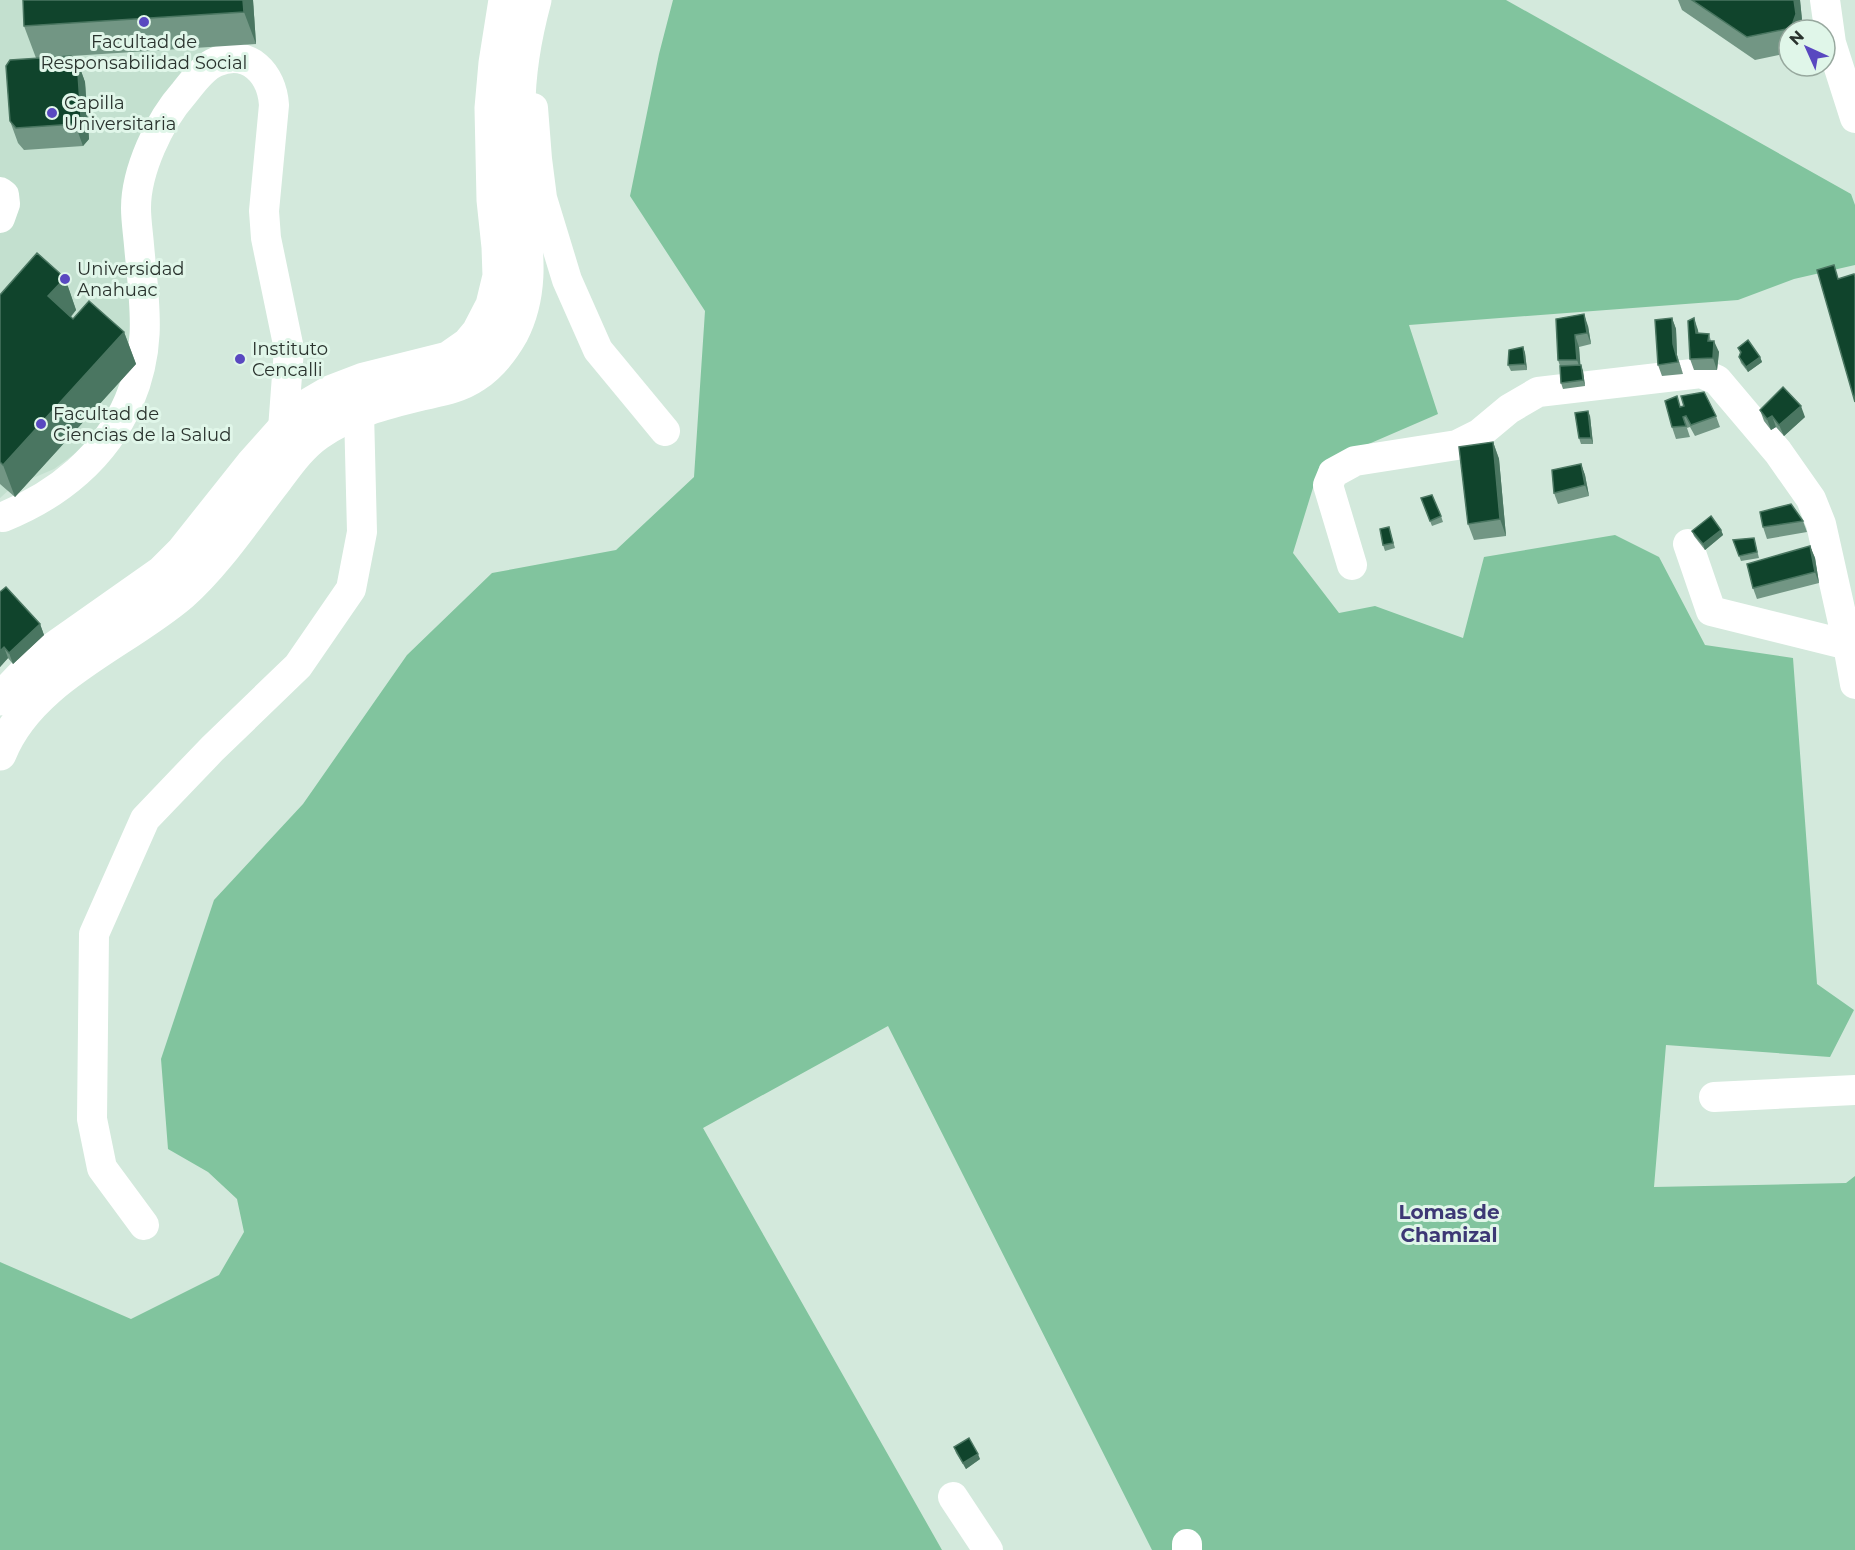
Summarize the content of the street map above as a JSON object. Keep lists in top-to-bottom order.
{
  "districts": ["Lomas de Chamizal"],
  "places": [
    "Facultad de Responsabilidad Social",
    "Capilla Universitaria",
    "Universidad Anahuac",
    "Instituto Cencalli",
    "Facultad de Ciencias de la Salud"
  ],
  "north": "top left"
}
